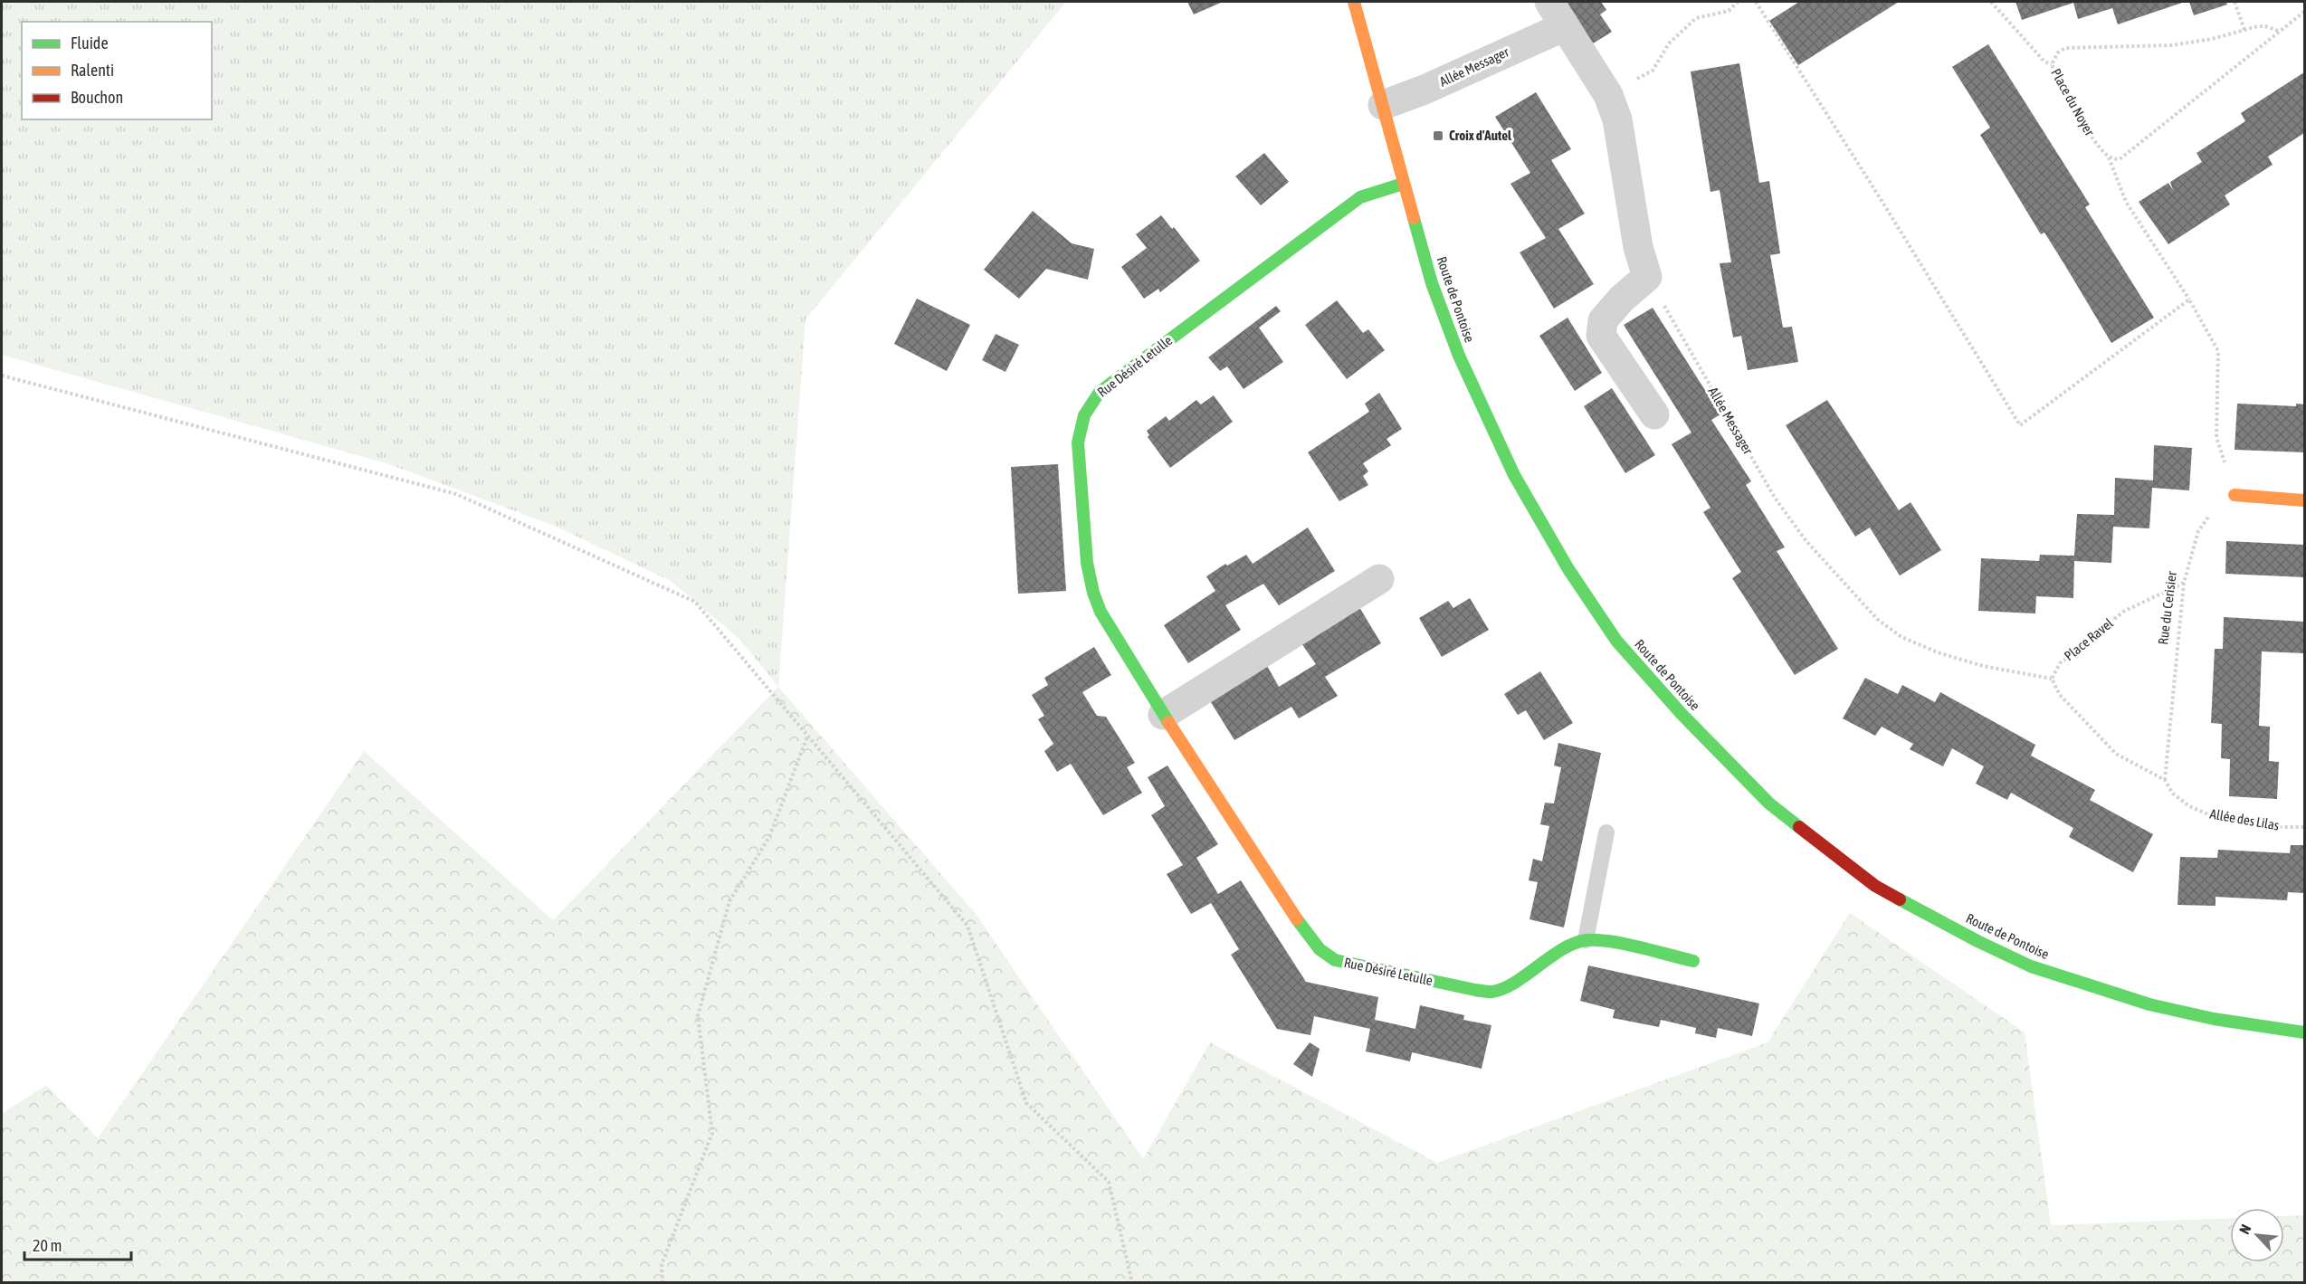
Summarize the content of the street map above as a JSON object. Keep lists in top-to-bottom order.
{
  "streets": {
    "street": ["Allée Messager", "Route de Pontoise", "Rue Désiré Letulle"],
    "path": [
      "Place du Noyer",
      "Rue du Cerisier",
      "Place Ravel",
      "Allée des Lilas"
    ]
  },
  "crossings": [
    ["Allée Messager", "Route de Pontoise"],
    ["Allée Messager", "Place Ravel"],
    ["Place du Noyer", "Rue du Cerisier"],
    ["Route de Pontoise", "Rue Désiré Letulle"],
    ["Rue du Cerisier", "Place Ravel"],
    ["Rue du Cerisier", "Allée des Lilas"]
  ],
  "places": {
    "transit": ["Croix d'Autel"]
  },
  "legend": ["Fluide", "Ralenti", "Bouchon"],
  "scale_bar": "20 m",
  "north": "top left"
}
